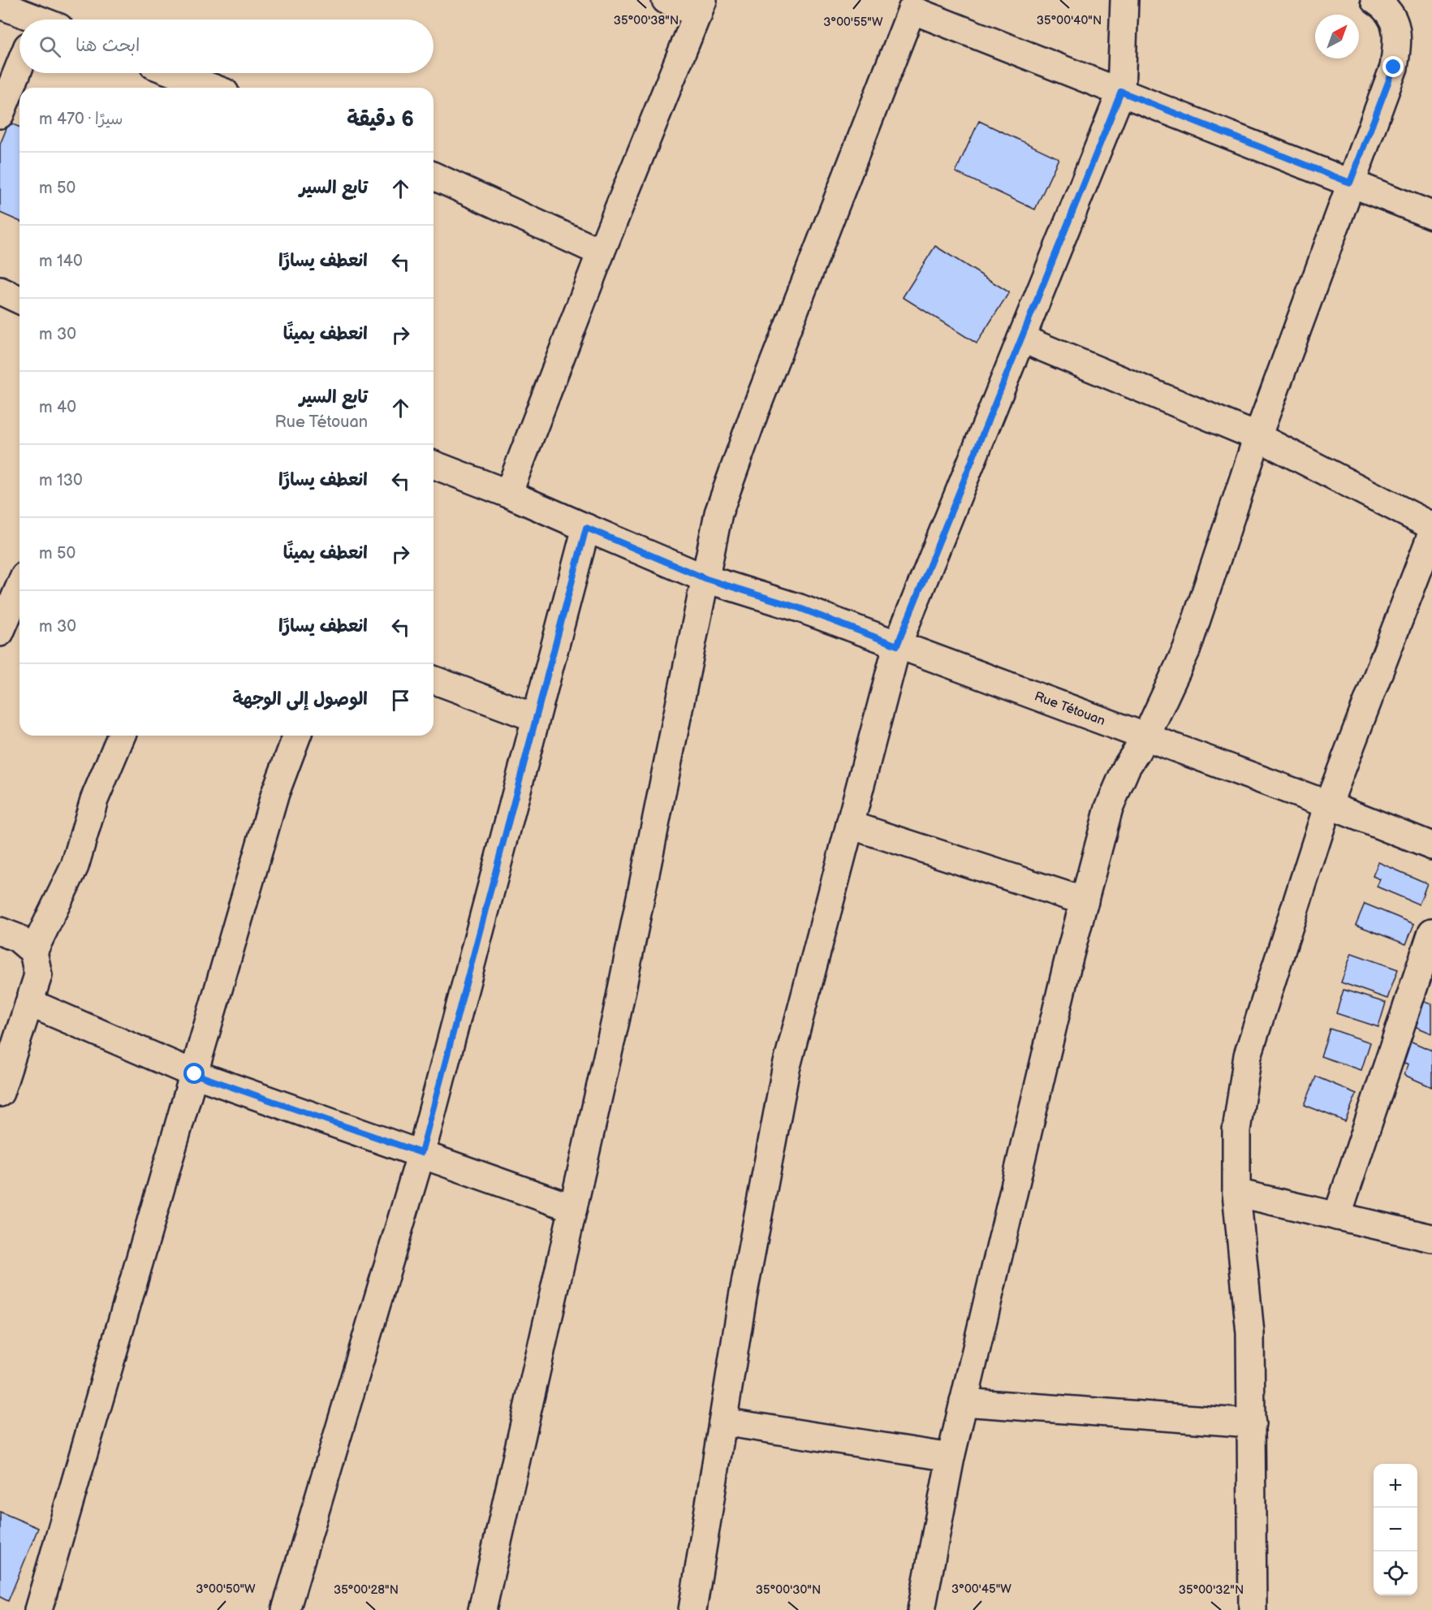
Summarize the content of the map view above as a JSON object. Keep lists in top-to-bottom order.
{
  "streets": {
    "street": ["Rue Tétouan"]
  },
  "north": "top right",
  "page": {
    "search": "ابحث هنا",
    "heading": ["6 دقيقة", "سيرًا · 470 m"],
    "list": [
      ["تابع السير", "50 m"],
      ["انعطف يسارًا", "140 m"],
      ["انعطف يمينًا", "30 m"],
      ["تابع السير", "Rue Tétouan", "40 m"],
      ["انعطف يسارًا", "130 m"],
      ["انعطف يمينًا", "50 m"],
      ["انعطف يسارًا", "30 m"],
      "الوصول إلى الوجهة"
    ],
    "map_buttons": ["+", "−"]
  },
  "coordinates": [
    "35°00'38\"N",
    "35°00'40\"N",
    "3°00'55\"W",
    "3°00'50\"W",
    "3°00'45\"W",
    "35°00'28\"N",
    "35°00'30\"N",
    "35°00'32\"N"
  ]
}
